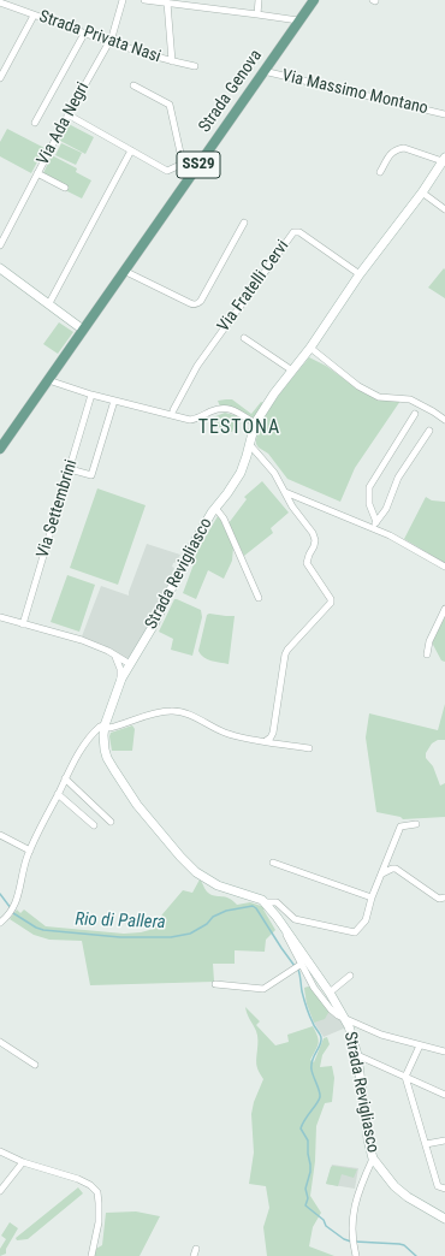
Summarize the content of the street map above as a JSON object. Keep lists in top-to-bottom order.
{
  "streets": {
    "main road": ["Strada Genova", "SS29"],
    "street": [
      "Strada Privata Nasi",
      "Via Massimo Montano",
      "Via Ada Negri",
      "Via Fratelli Cervi",
      "Via Settembrini",
      "Strada Revigliasco"
    ]
  },
  "crossings": [
    ["Strada Privata Nasi", "Via Ada Negri"],
    ["Strada Genova", "Via Massimo Montano"],
    ["Via Fratelli Cervi", "Strada Revigliasco"]
  ],
  "districts": ["TESTONA"],
  "water": ["Rio di Pallera"]
}
